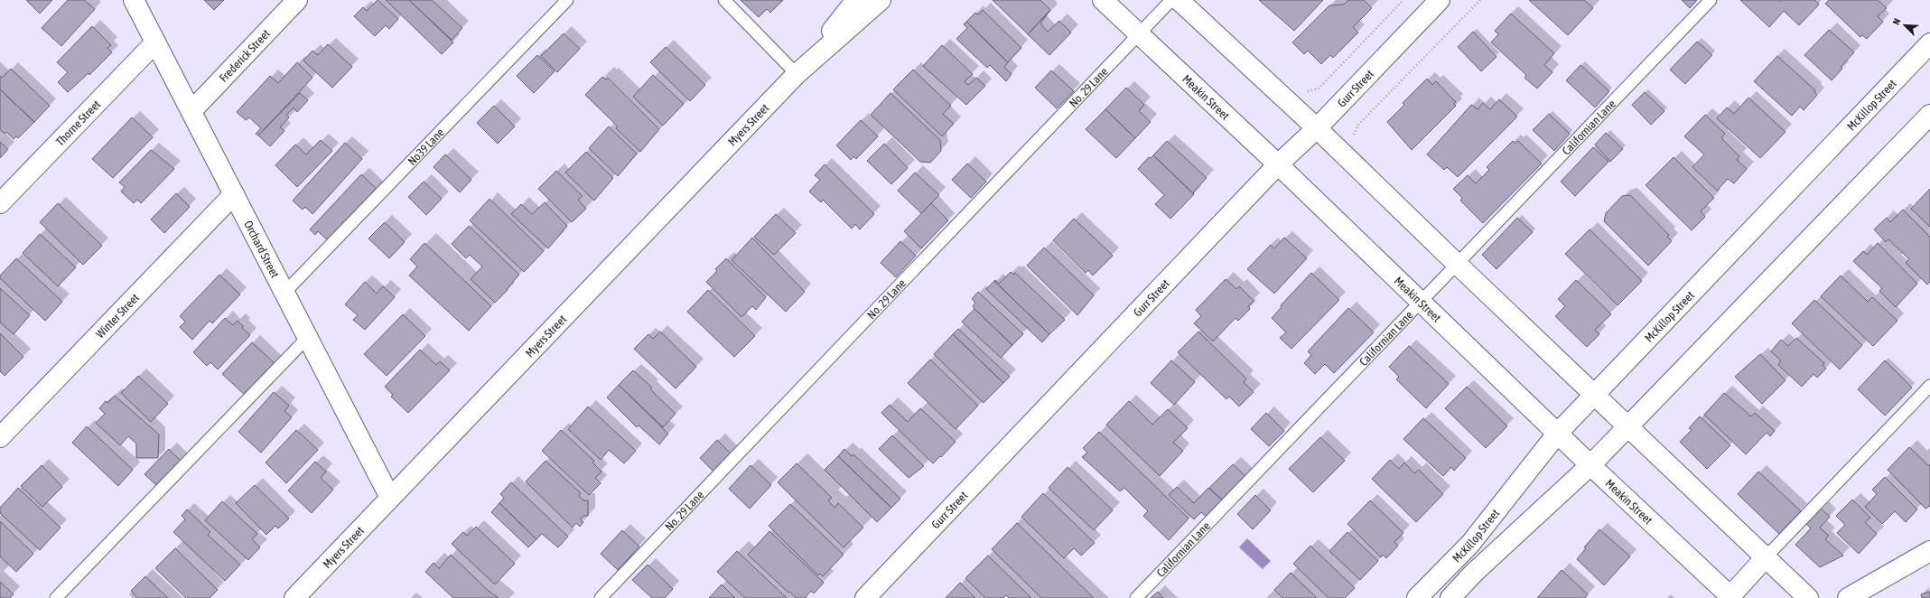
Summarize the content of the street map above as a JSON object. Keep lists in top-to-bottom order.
{
  "streets": {
    "street": [
      "Frederick Street",
      "Gurr Street",
      "Meakin Street",
      "McKillop Street",
      "Thorne Street",
      "Myers Street",
      "Orchard Street",
      "Winter Street"
    ],
    "lane": ["No. 29 Lane", "Californian Lane", "No39 Lane"]
  },
  "crossings": [
    ["Frederick Street", "Orchard Street"],
    ["No. 29 Lane", "Meakin Street"],
    ["Gurr Street", "Meakin Street"],
    ["Meakin Street", "McKillop Street"],
    ["Meakin Street", "Californian Lane"],
    ["Thorne Street", "Orchard Street"],
    ["Myers Street", "Orchard Street"],
    ["No39 Lane", "Orchard Street"],
    ["Orchard Street", "Winter Street"]
  ],
  "north": "top left"
}
